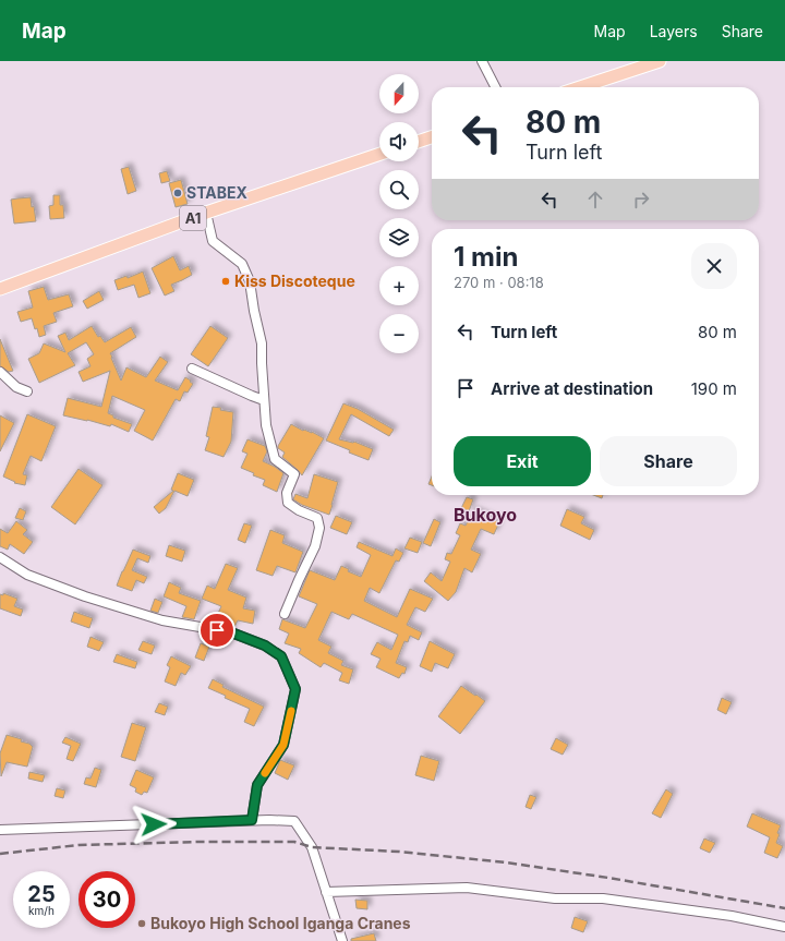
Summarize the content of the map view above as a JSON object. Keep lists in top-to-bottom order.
{
  "streets": {
    "main road": ["A1"]
  },
  "districts": ["Bukoyo"],
  "places": ["STABEX", "Kiss Discoteque", "Bukoyo High School Iganga Cranes"],
  "north": "bottom",
  "page": {
    "header": "Map",
    "nav": ["Map", "Layers", "Share"],
    "map_buttons": ["+", "−"],
    "turn": ["80 m", "Turn left"],
    "heading": ["1 min", "270 m · 08:18"],
    "list": [
      {
        "name": "Turn left",
        "value": "80 m"
      },
      {
        "name": "Arrive at destination",
        "value": "190 m"
      }
    ],
    "buttons": ["Exit", "Share"],
    "speed": "25 km/h",
    "limit": "30"
  }
}
